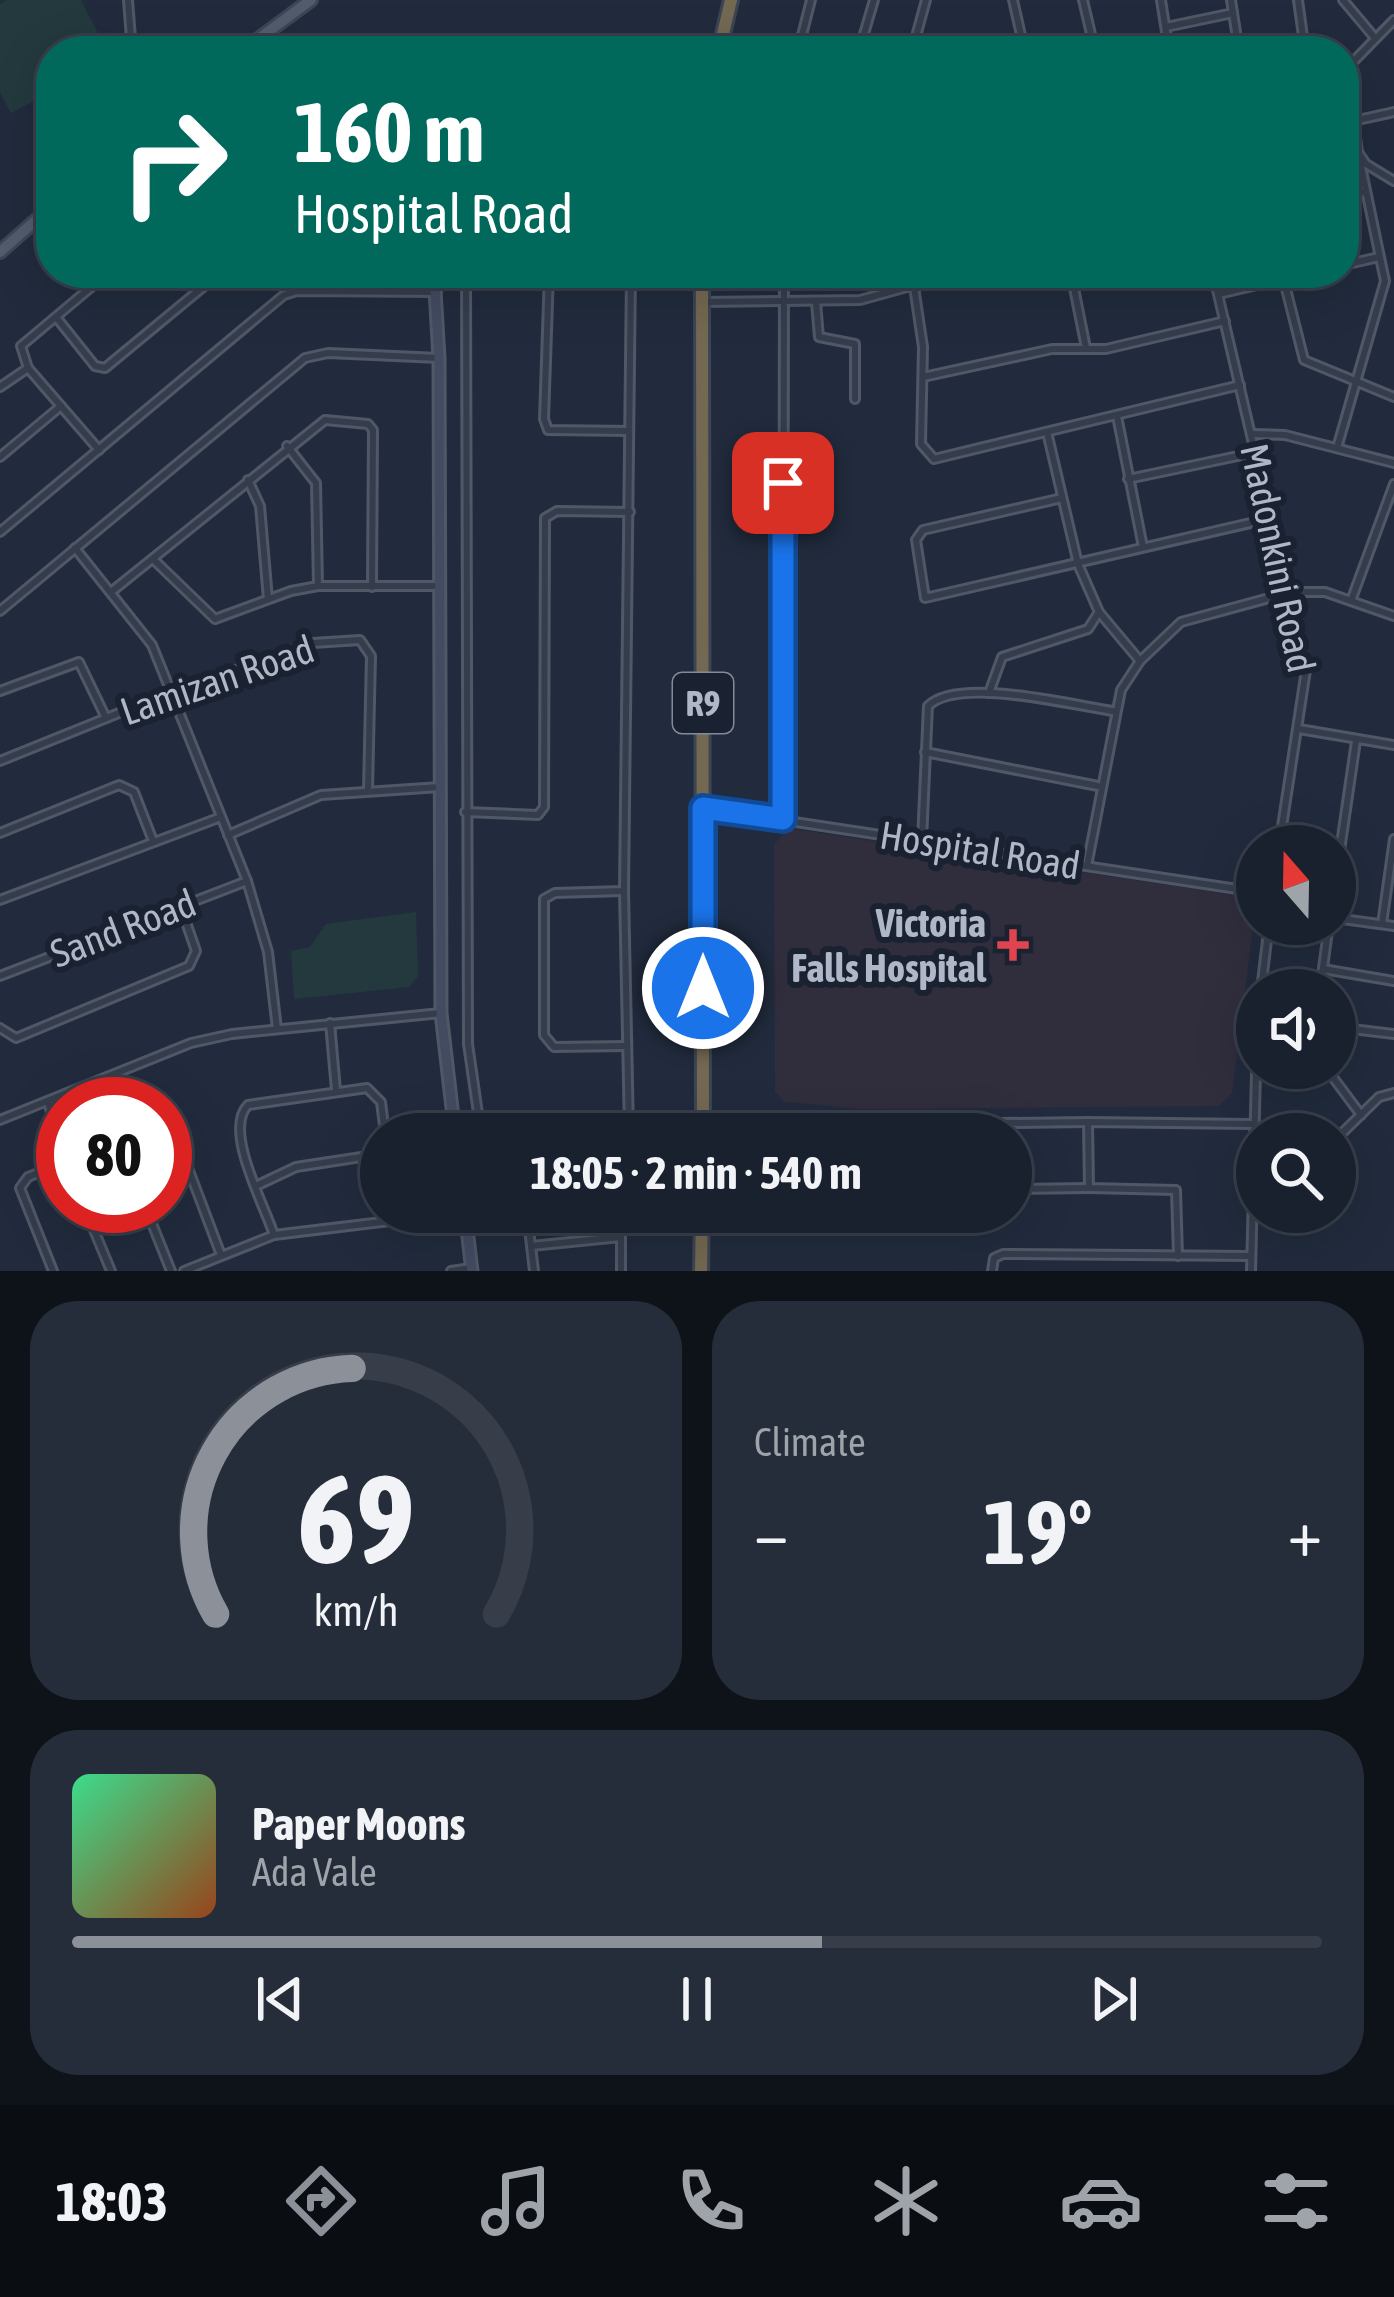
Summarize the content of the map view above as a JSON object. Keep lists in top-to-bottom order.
{
  "streets": {
    "highway": ["R9"],
    "street": [
      "Madonkini Road",
      "Lamizan Road",
      "Hospital Road",
      "Sand Road"
    ]
  },
  "crossings": [
    ["R9", "Hospital Road"]
  ],
  "places": {
    "health": ["Victoria Falls Hospital"]
  },
  "north": "top",
  "page": {
    "turn": ["160 m", "Hospital Road"],
    "limit": "80",
    "trip": "18:05 · 2 min · 540 m",
    "tile": "Climate",
    "heat": ["−", "19°", "+"],
    "song": ["Paper Moons", "Ada Vale"],
    "tabs": "18:03",
    "gauge": ["69", "km/h"]
  }
}
